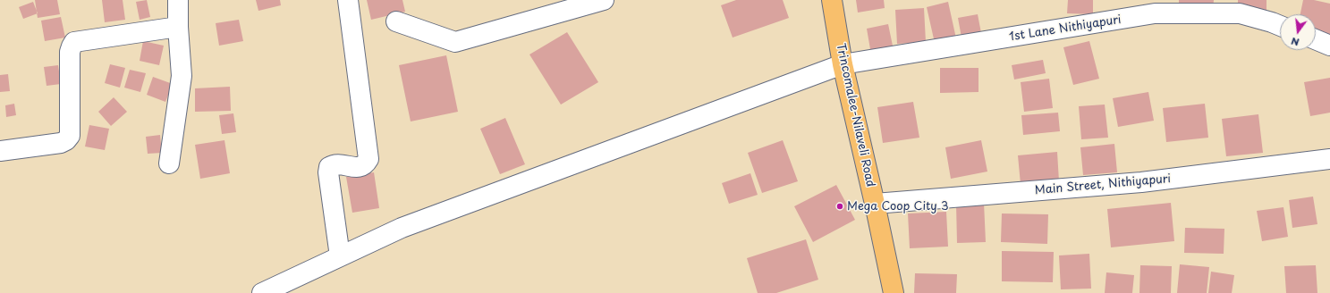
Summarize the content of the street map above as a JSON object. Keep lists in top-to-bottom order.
{
  "streets": {
    "main road": ["Trincomalee-Nilaveli Road"],
    "street": ["1st Lane Nithiyapuri", "Main Street, Nithiyapuri"]
  },
  "crossings": [
    ["1st Lane Nithiyapuri", "Trincomalee-Nilaveli Road"],
    ["Trincomalee-Nilaveli Road", "Main Street, Nithiyapuri"]
  ],
  "places": ["Mega Coop City 3"],
  "north": "bottom"
}
